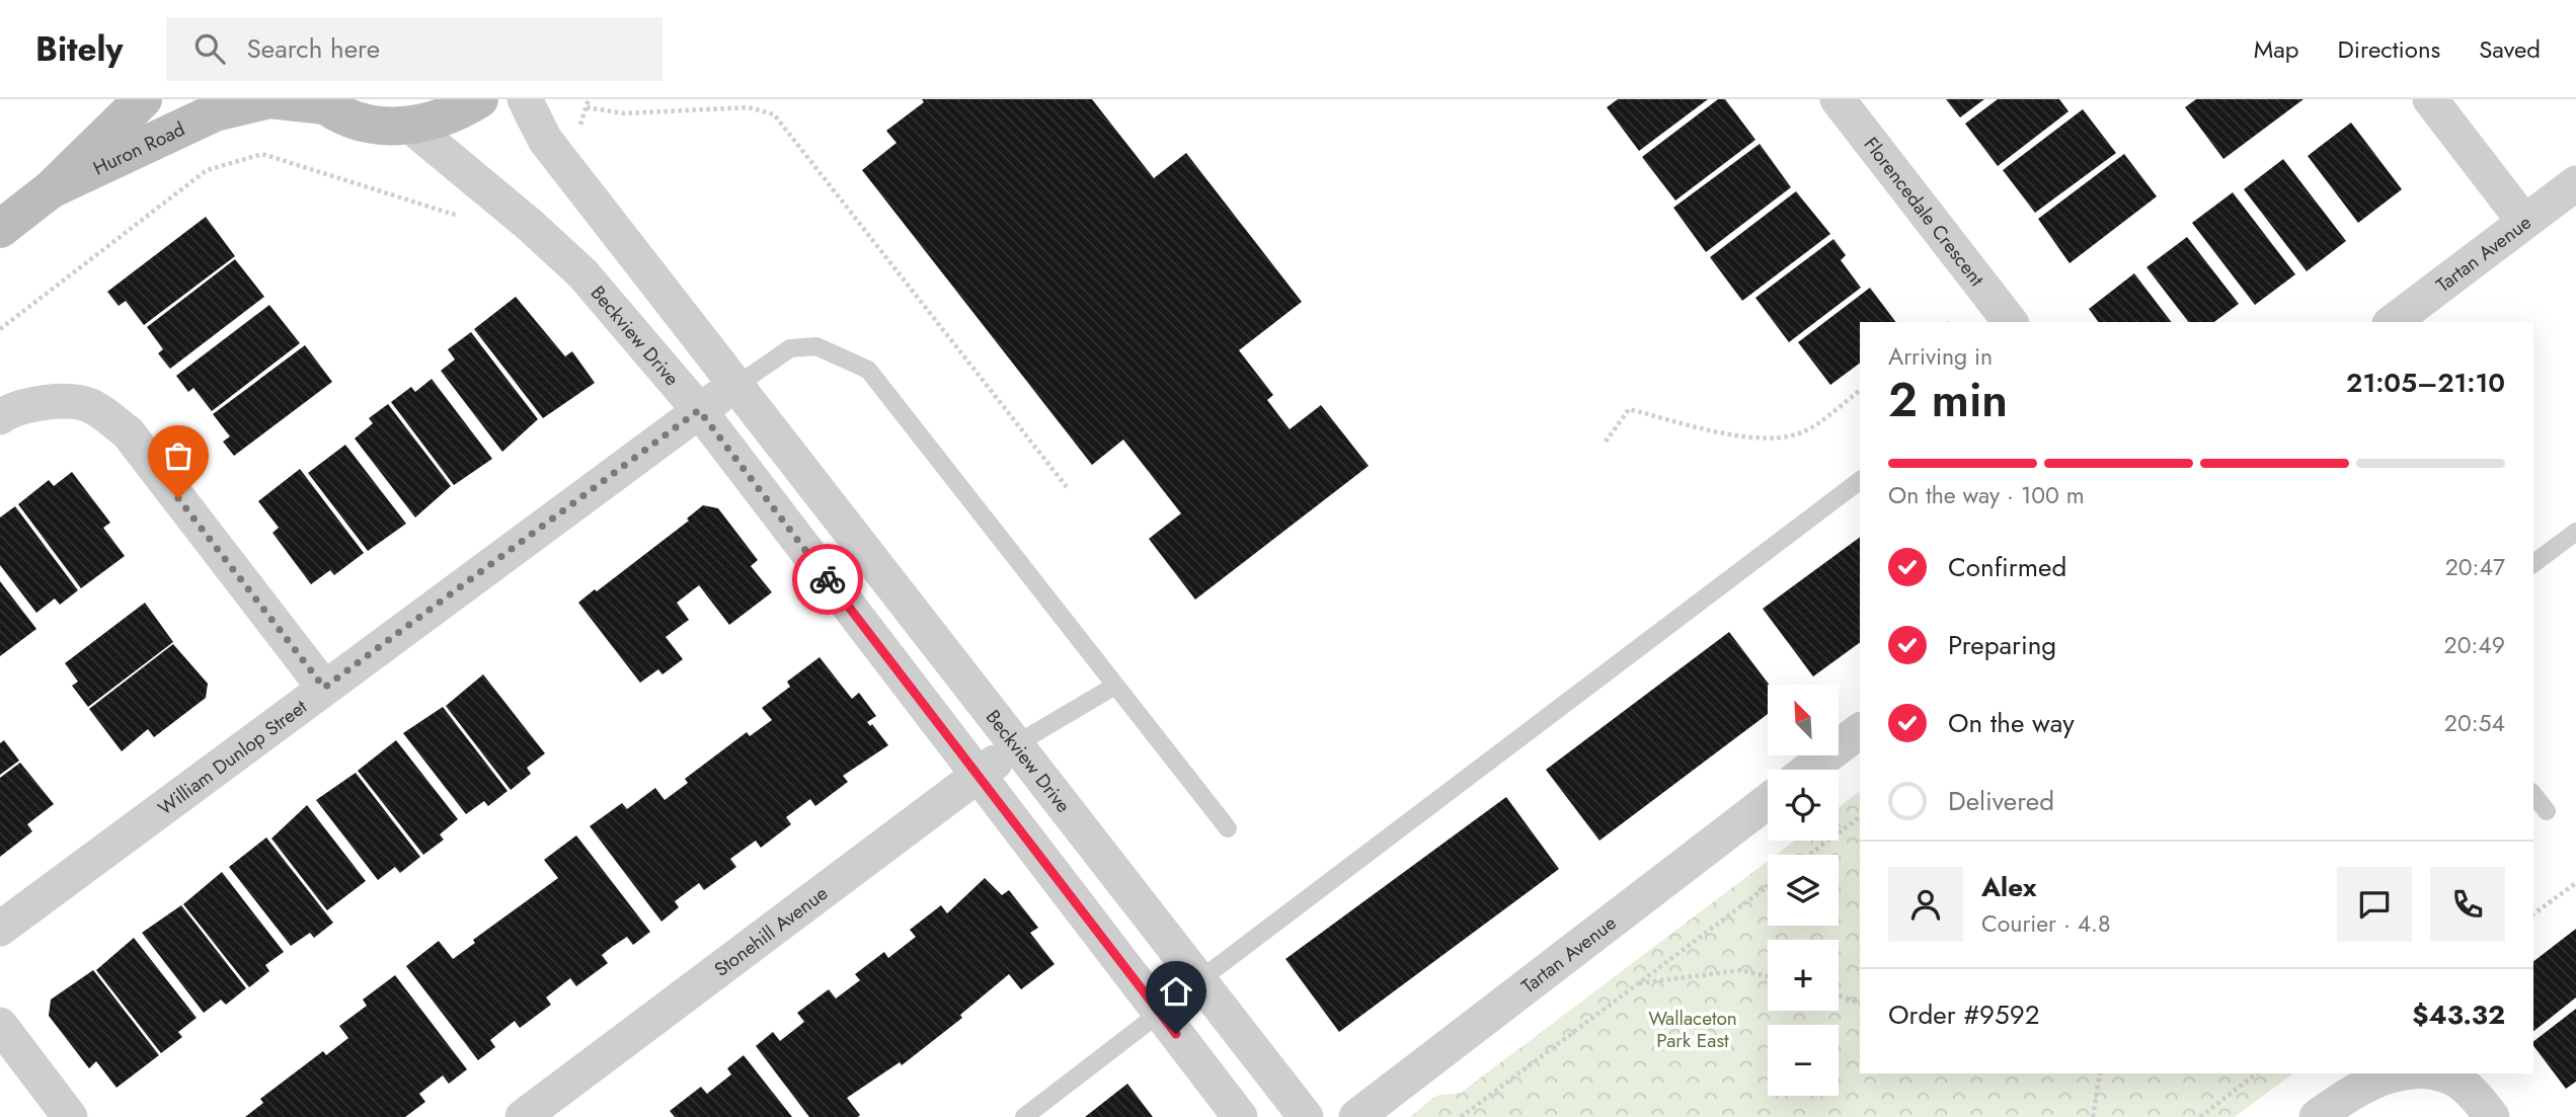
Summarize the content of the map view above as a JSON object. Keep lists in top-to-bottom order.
{
  "streets": {
    "main road": ["Huron Road"],
    "street": [
      "Florencedale Crescent",
      "Tartan Avenue",
      "Beckview Drive",
      "William Dunlop Street",
      "Stonehill Avenue"
    ]
  },
  "crossings": [
    ["Huron Road", "Beckview Drive"],
    ["Beckview Drive", "William Dunlop Street"],
    ["Beckview Drive", "Stonehill Avenue"]
  ],
  "parks": ["Wallaceton Park East"],
  "north": "top left",
  "page": {
    "header": "Bitely",
    "search": "Search here",
    "nav": ["Map", "Directions", "Saved"],
    "heading": ["2 min", "Arriving in", "21:05–21:10"],
    "panel": [
      "Alex",
      "Courier · 4.8",
      "Order #9592",
      "$43.32"
    ],
    "bar": "On the way · 100 m",
    "list": [
      ["Confirmed", "20:47"],
      ["Preparing", "20:49"],
      ["On the way", "20:54"],
      "Delivered"
    ],
    "map_buttons": ["+", "−"]
  }
}
